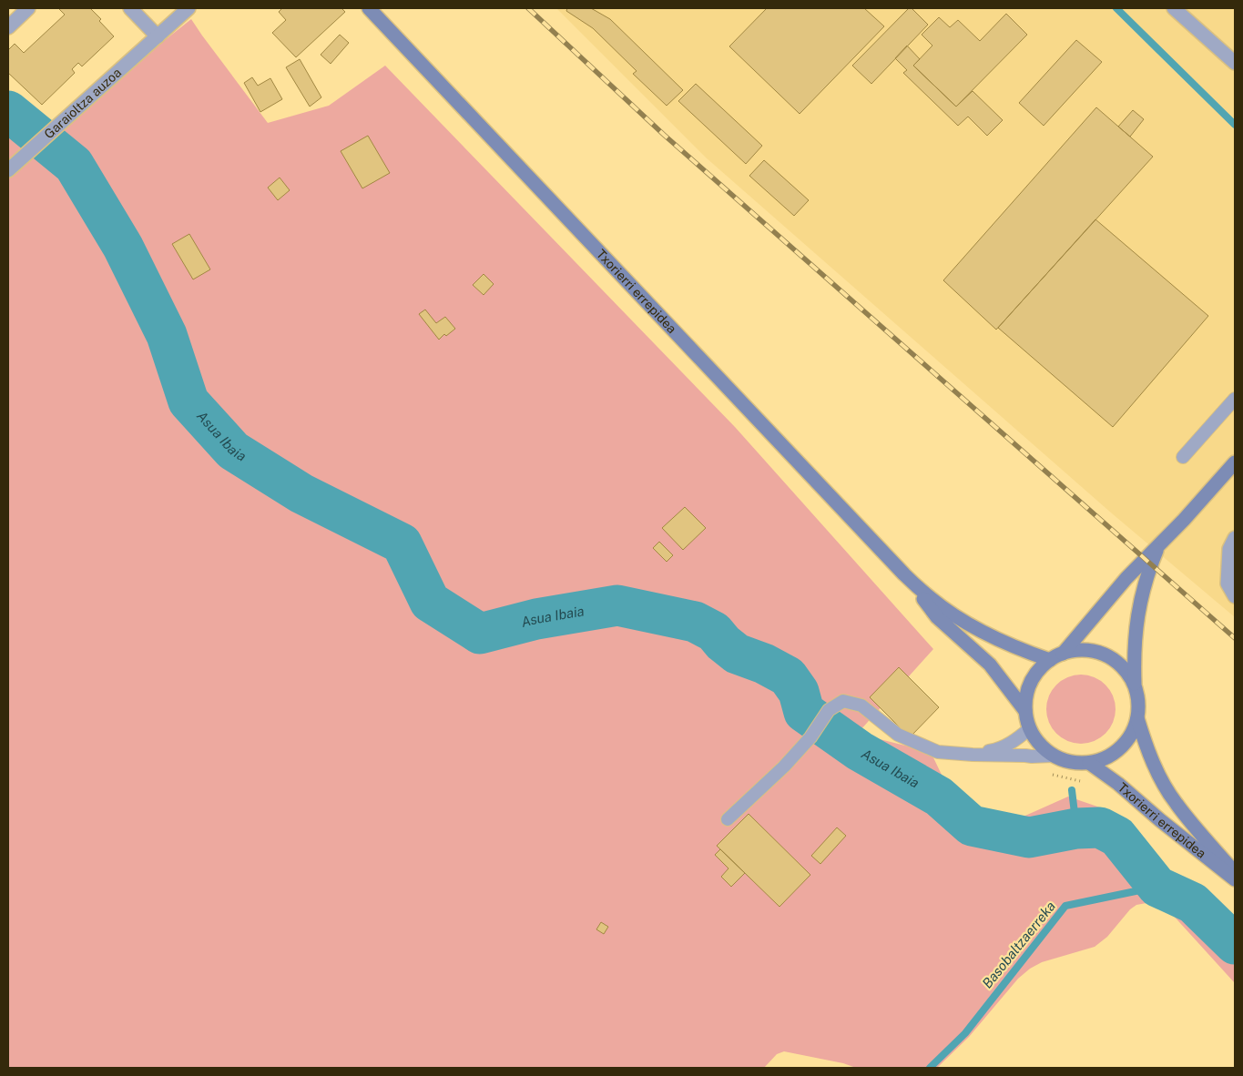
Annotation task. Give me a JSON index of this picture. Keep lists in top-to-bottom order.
{
  "streets": {
    "street": ["Garaioltza auzoa", "Txorierri errepidea"]
  },
  "water": ["Asua Ibaia", "Basobaltzaerreka"]
}
